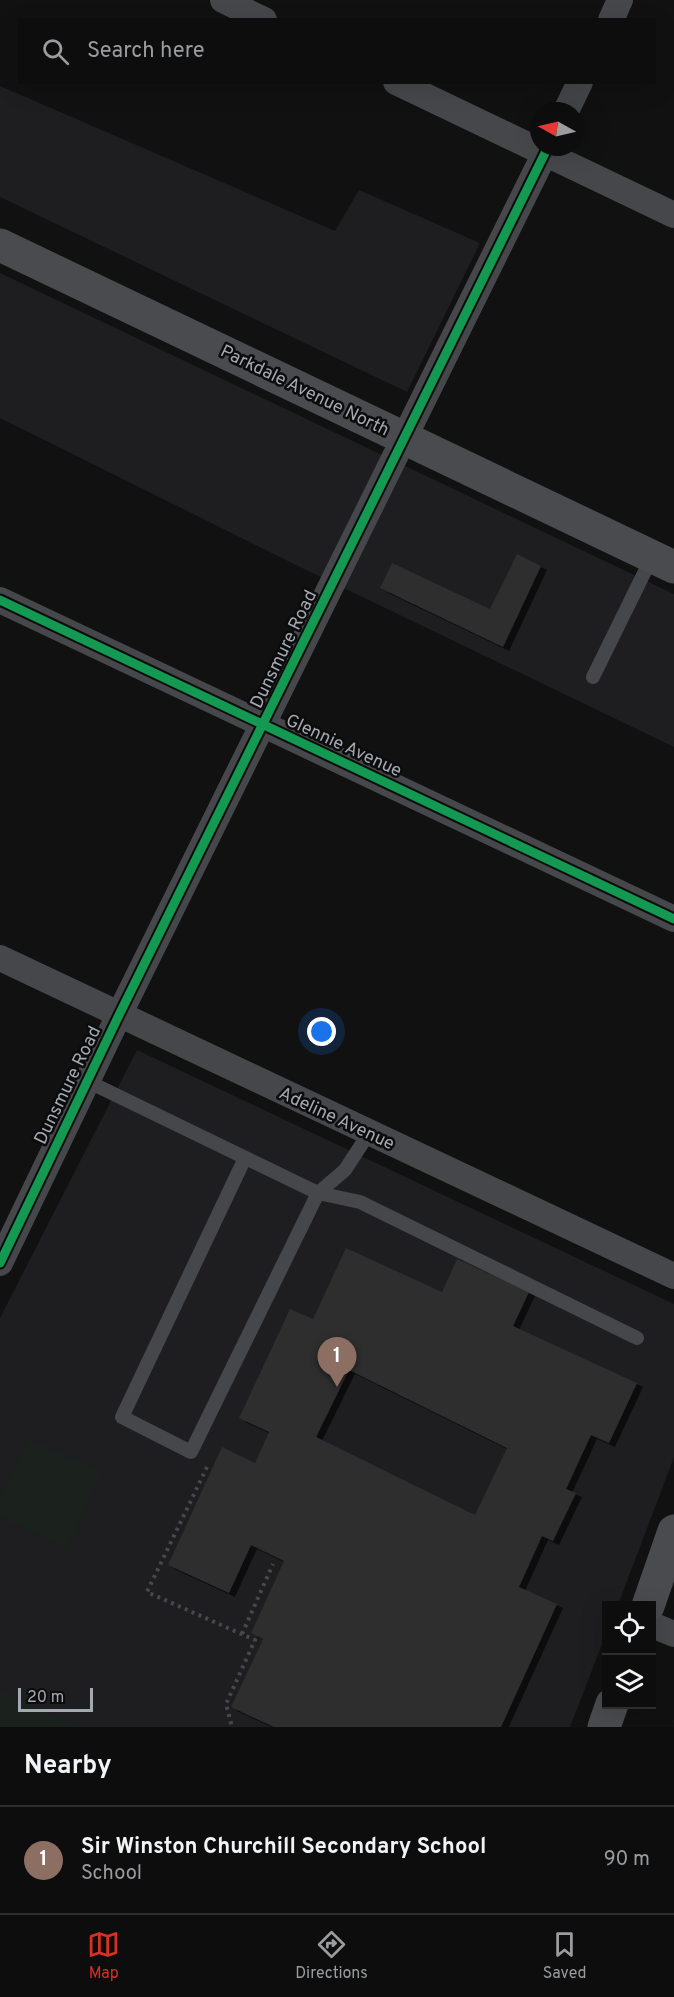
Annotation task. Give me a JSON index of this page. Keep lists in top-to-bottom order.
{
  "streets": {
    "main road": ["Parkdale Avenue North"],
    "street": ["Dunsmure Road", "Glennie Avenue", "Adeline Avenue"]
  },
  "crossings": [
    ["Parkdale Avenue North", "Dunsmure Road"],
    ["Dunsmure Road", "Glennie Avenue"],
    ["Dunsmure Road", "Adeline Avenue"]
  ],
  "scale_bar": "20 m",
  "north": "left",
  "page": {
    "search": "Search here",
    "pins": "1",
    "scale": "20 m",
    "heading": "Nearby",
    "list": [
      {
        "mark": "1",
        "name": "Sir Winston Churchill Secondary School",
        "note": "School",
        "value": "90 m"
      }
    ],
    "nav": ["Map", "Directions", "Saved"]
  }
}
